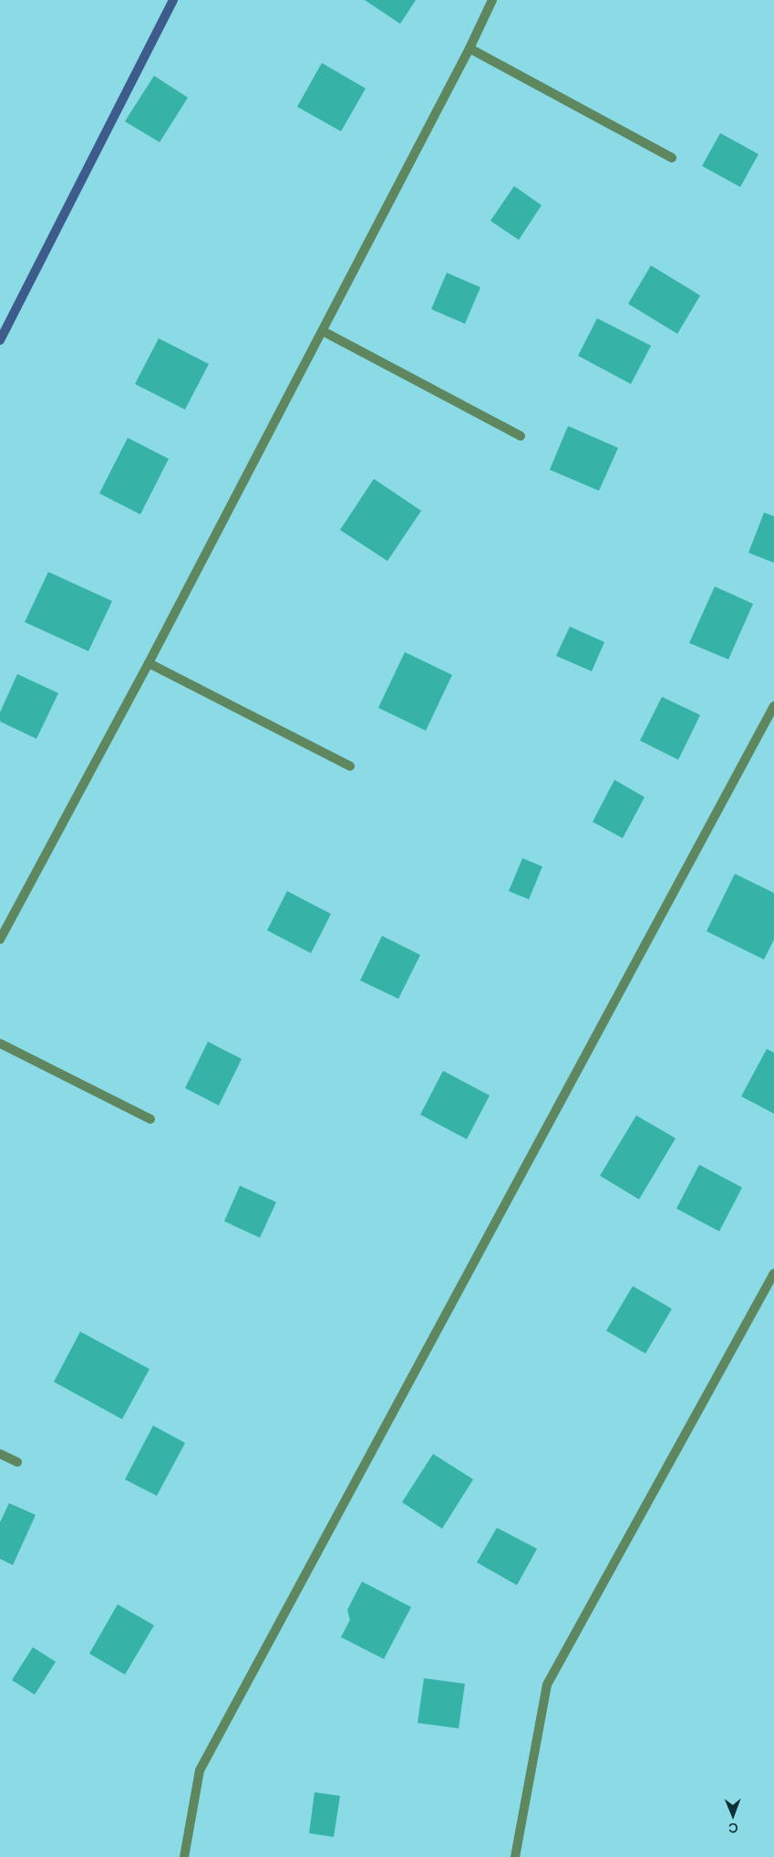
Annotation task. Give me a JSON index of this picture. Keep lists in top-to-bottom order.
{
  "north": "bottom"
}
